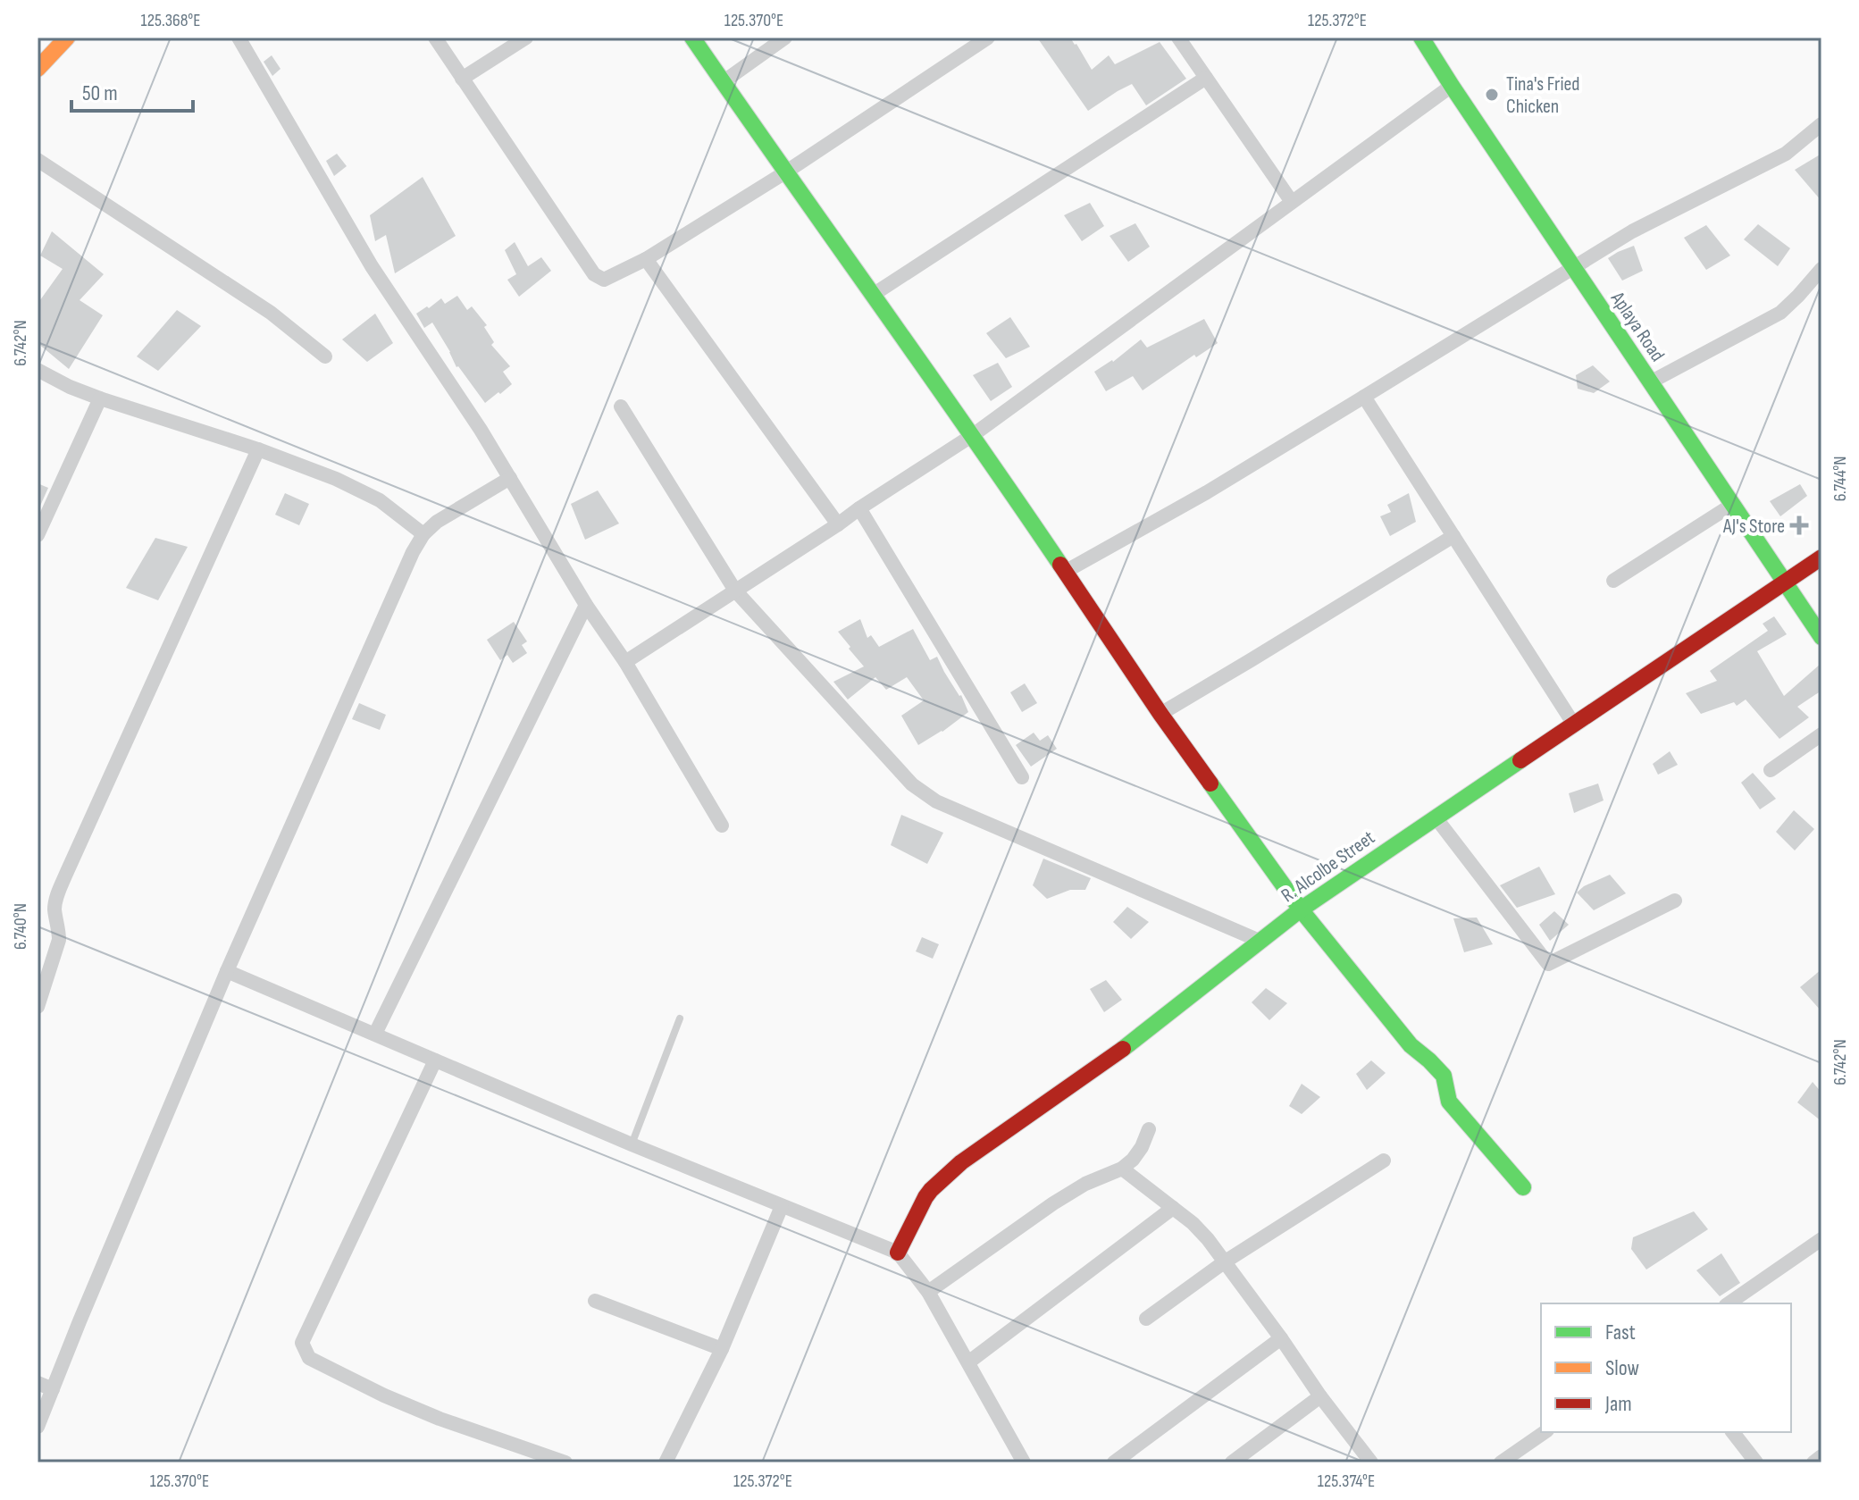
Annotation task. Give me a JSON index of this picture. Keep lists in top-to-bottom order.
{
  "streets": {
    "main road": ["Aplaya Road", "R. Alcolbe Street"]
  },
  "crossings": [
    ["Aplaya Road", "R. Alcolbe Street"]
  ],
  "places": {
    "other": ["Tina's Fried Chicken"],
    "health": ["AJ's Store"]
  },
  "legend": ["Fast", "Slow", "Jam"],
  "scale_bar": "50 m",
  "coordinates": [
    "125.368°E",
    "125.370°E",
    "125.372°E",
    "6.742°N",
    "6.744°N",
    "6.740°N",
    "125.374°E"
  ]
}
